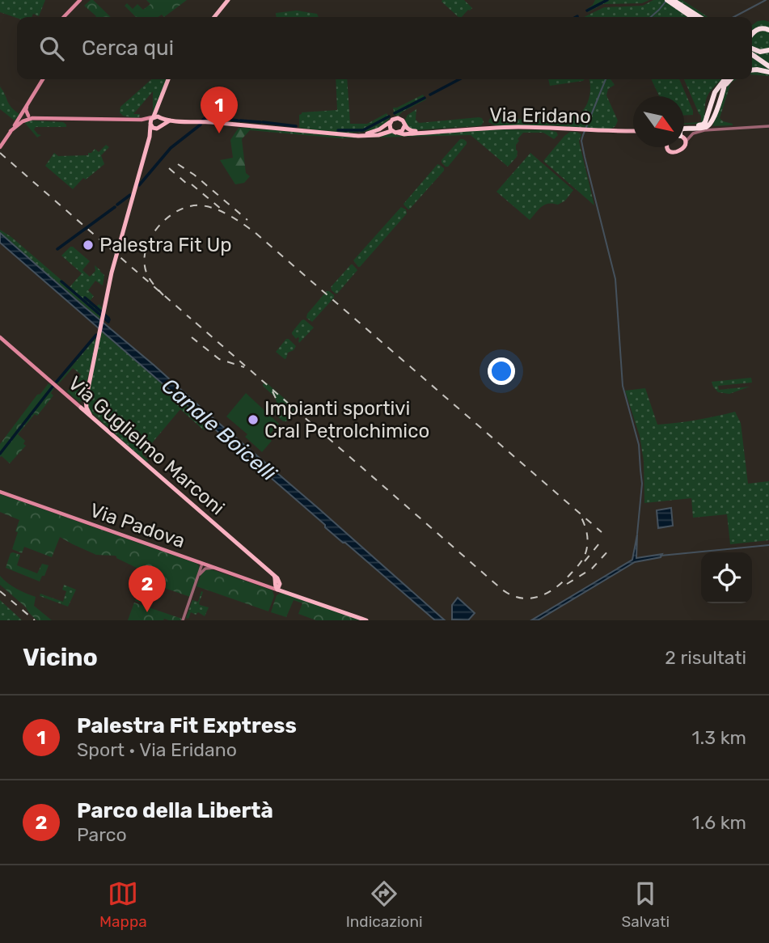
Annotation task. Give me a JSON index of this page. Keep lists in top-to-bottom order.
{
  "streets": {
    "main road": ["Via Eridano", "Via Guglielmo Marconi", "Via Padova"]
  },
  "crossings": [
    ["Via Guglielmo Marconi", "Via Padova"]
  ],
  "water": ["Canale Boicelli"],
  "places": ["Palestra Fit Up", "Impianti sportivi Cral Petrolchimico"],
  "north": "bottom right",
  "page": {
    "search": "Cerca qui",
    "pins": ["1", "2"],
    "heading": ["Vicino", "2 risultati"],
    "list": [
      {
        "mark": "1",
        "name": "Palestra Fit Exptress",
        "note": "Sport · Via Eridano",
        "value": "1.3 km"
      },
      {
        "mark": "2",
        "name": "Parco della Libertà",
        "note": "Parco",
        "value": "1.6 km"
      }
    ],
    "nav": ["Mappa", "Indicazioni", "Salvati"]
  }
}
